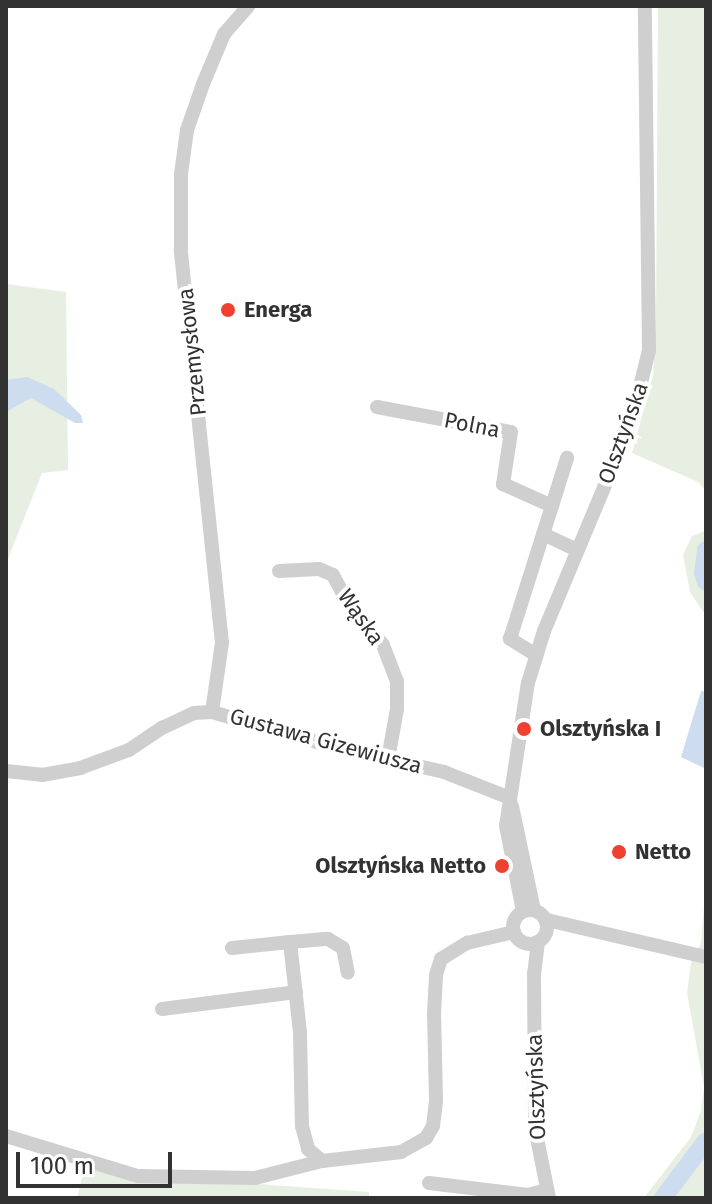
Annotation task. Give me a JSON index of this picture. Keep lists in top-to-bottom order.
{
  "streets": {
    "street": [
      "Przemysłowa",
      "Polna",
      "Olsztyńska",
      "Wąska",
      "Gustawa Gizewiusza"
    ]
  },
  "crossings": [
    ["Przemysłowa", "Gustawa Gizewiusza"],
    ["Olsztyńska", "Gustawa Gizewiusza"],
    ["Wąska", "Gustawa Gizewiusza"]
  ],
  "places": [
    "Energa",
    "Olsztyńska I",
    "Netto",
    "Olsztyńska Netto"
  ],
  "scale_bar": "100 m"
}
